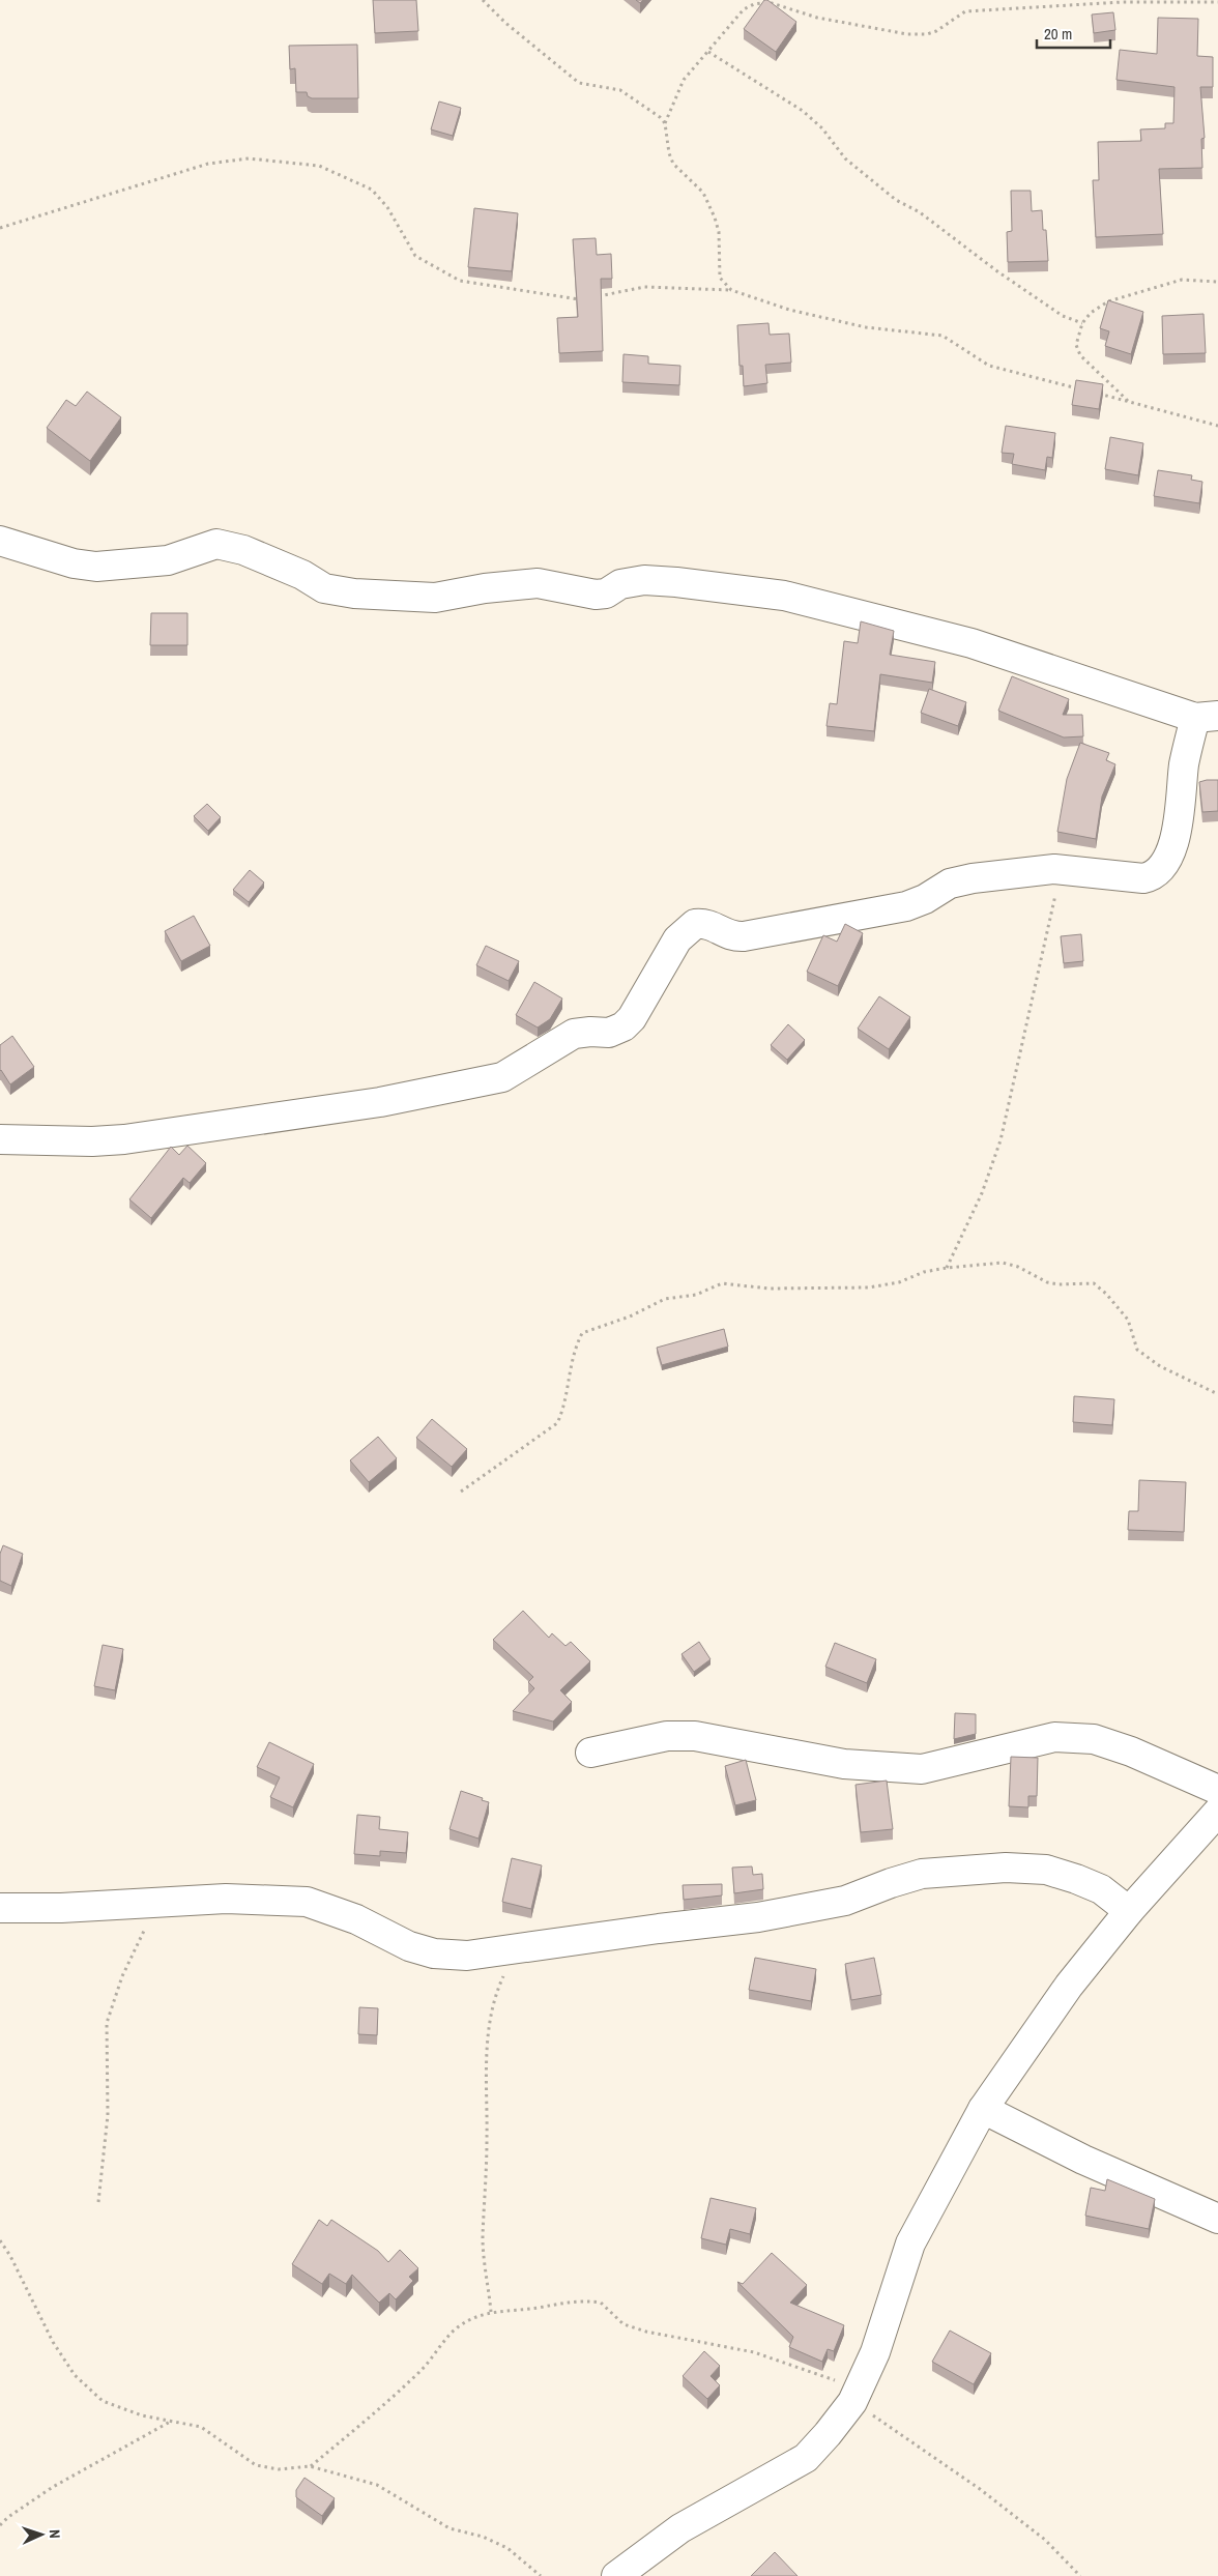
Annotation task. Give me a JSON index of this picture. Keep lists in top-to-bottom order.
{
  "scale_bar": "20 m",
  "north": "right"
}
